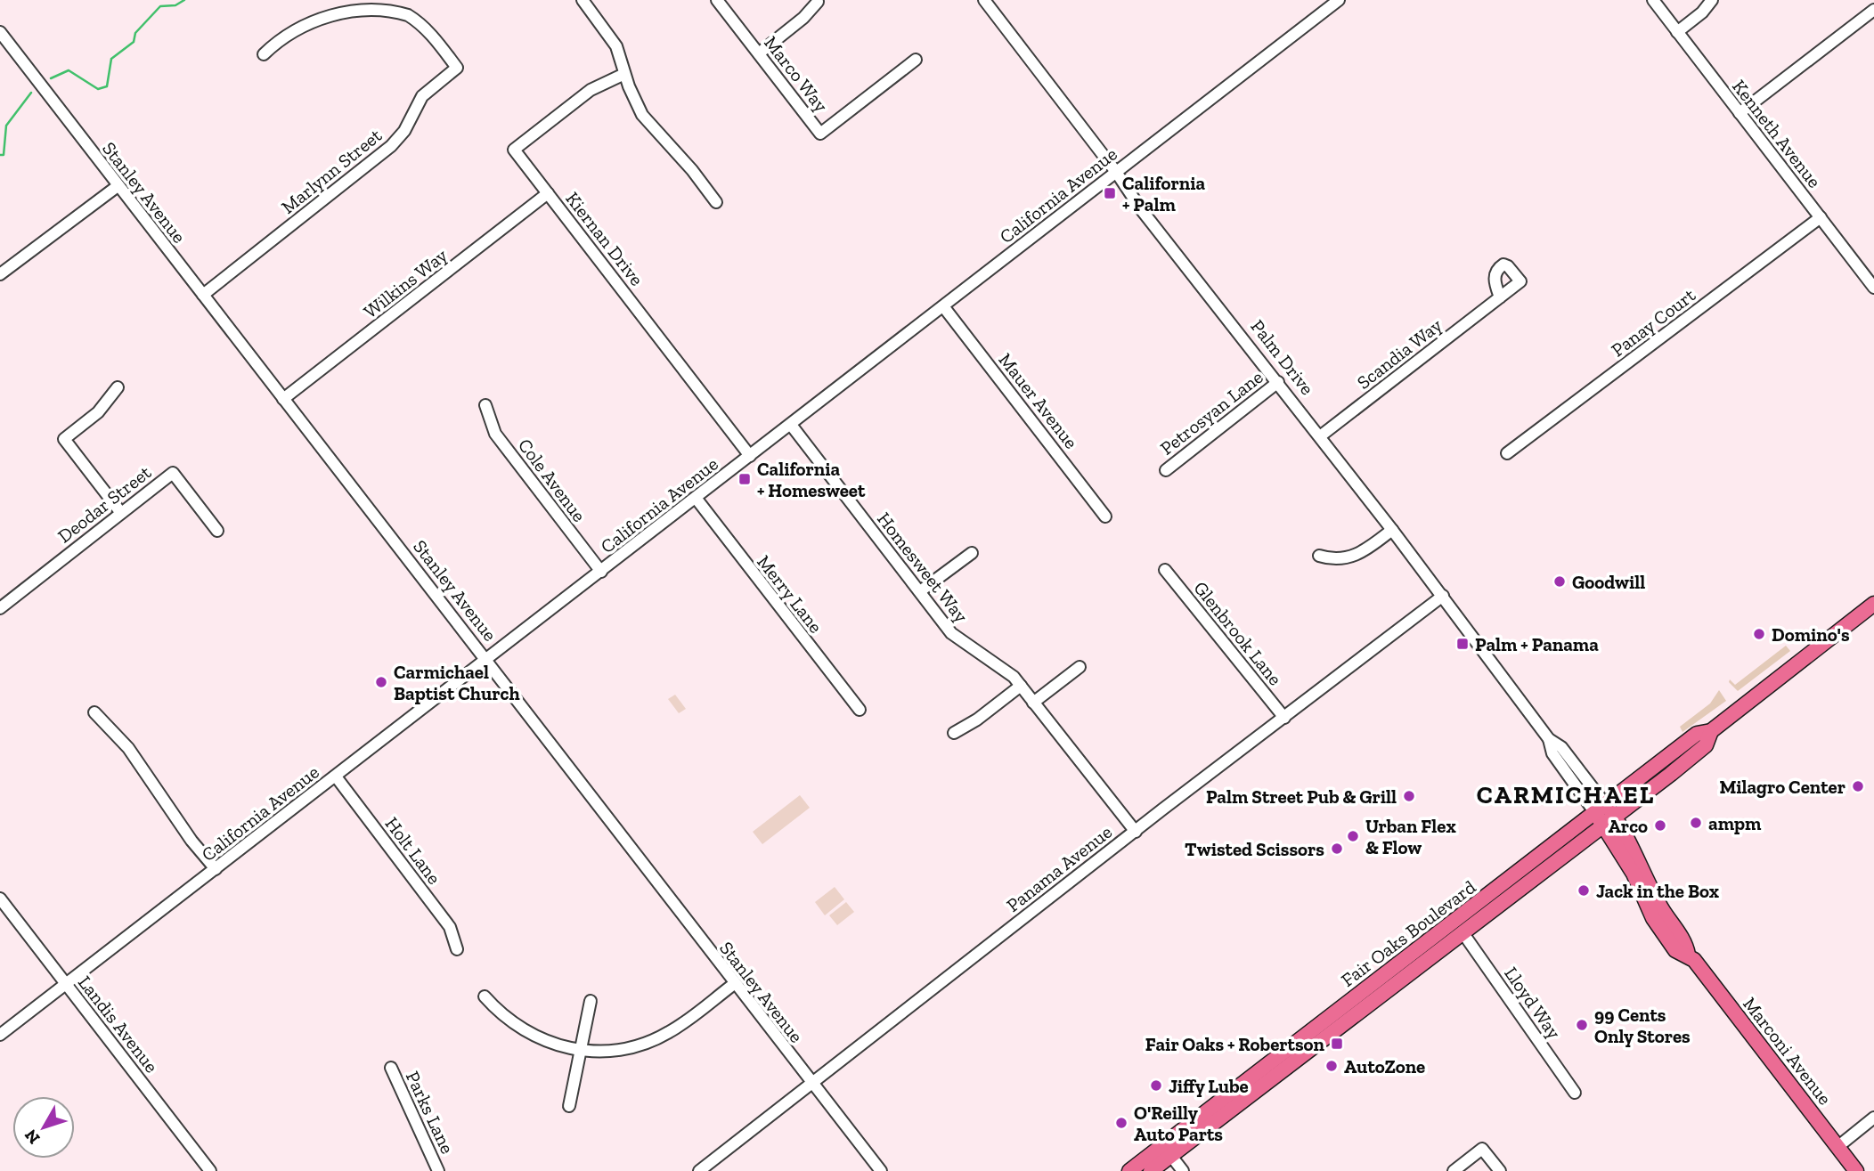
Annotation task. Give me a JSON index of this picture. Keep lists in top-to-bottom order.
{
  "streets": {
    "main road": ["Fair Oaks Boulevard", "Marconi Avenue"],
    "street": [
      "Marco Way",
      "Kenneth Avenue",
      "Marlynn Street",
      "Stanley Avenue",
      "California Avenue",
      "Kiernan Drive",
      "Wilkins Way",
      "Panay Court",
      "Scandia Way",
      "Palm Drive",
      "Mauer Avenue",
      "Petrosyan Lane",
      "Cole Avenue",
      "Deodar Street",
      "Homesweet Way",
      "Merry Lane",
      "Glenbrook Lane",
      "Holt Lane",
      "Panama Avenue",
      "Lloyd Way",
      "Landis Avenue",
      "Parks Lane"
    ]
  },
  "crossings": [
    ["Kenneth Avenue", "Panay Court"],
    ["Marlynn Street", "Stanley Avenue"],
    ["Stanley Avenue", "California Avenue"],
    ["Stanley Avenue", "Wilkins Way"],
    ["Stanley Avenue", "Panama Avenue"],
    ["California Avenue", "Kiernan Drive"],
    ["California Avenue", "Palm Drive"],
    ["California Avenue", "Mauer Avenue"],
    ["California Avenue", "Cole Avenue"],
    ["California Avenue", "Homesweet Way"],
    ["California Avenue", "Merry Lane"],
    ["California Avenue", "Holt Lane"],
    ["California Avenue", "Landis Avenue"],
    ["Kiernan Drive", "Wilkins Way"],
    ["Scandia Way", "Palm Drive"],
    ["Palm Drive", "Petrosyan Lane"],
    ["Palm Drive", "Panama Avenue"],
    ["Palm Drive", "Fair Oaks Boulevard"],
    ["Palm Drive", "Marconi Avenue"],
    ["Homesweet Way", "Panama Avenue"],
    ["Glenbrook Lane", "Panama Avenue"],
    ["Fair Oaks Boulevard", "Lloyd Way"],
    ["Fair Oaks Boulevard", "Marconi Avenue"]
  ],
  "districts": ["CARMICHAEL"],
  "places": {
    "transit": [
      "California + Palm",
      "California + Homesweet",
      "Palm + Panama",
      "Fair Oaks + Robertson"
    ],
    "other": [
      "Goodwill",
      "Domino's",
      "Carmichael Baptist Church",
      "Milagro Center",
      "Palm Street Pub & Grill",
      "ampm",
      "Arco",
      "Urban Flex & Flow",
      "Twisted Scissors",
      "Jack in the Box",
      "99 Cents Only Stores",
      "AutoZone",
      "Jiffy Lube",
      "O'Reilly Auto Parts"
    ]
  },
  "north": "bottom left"
}
